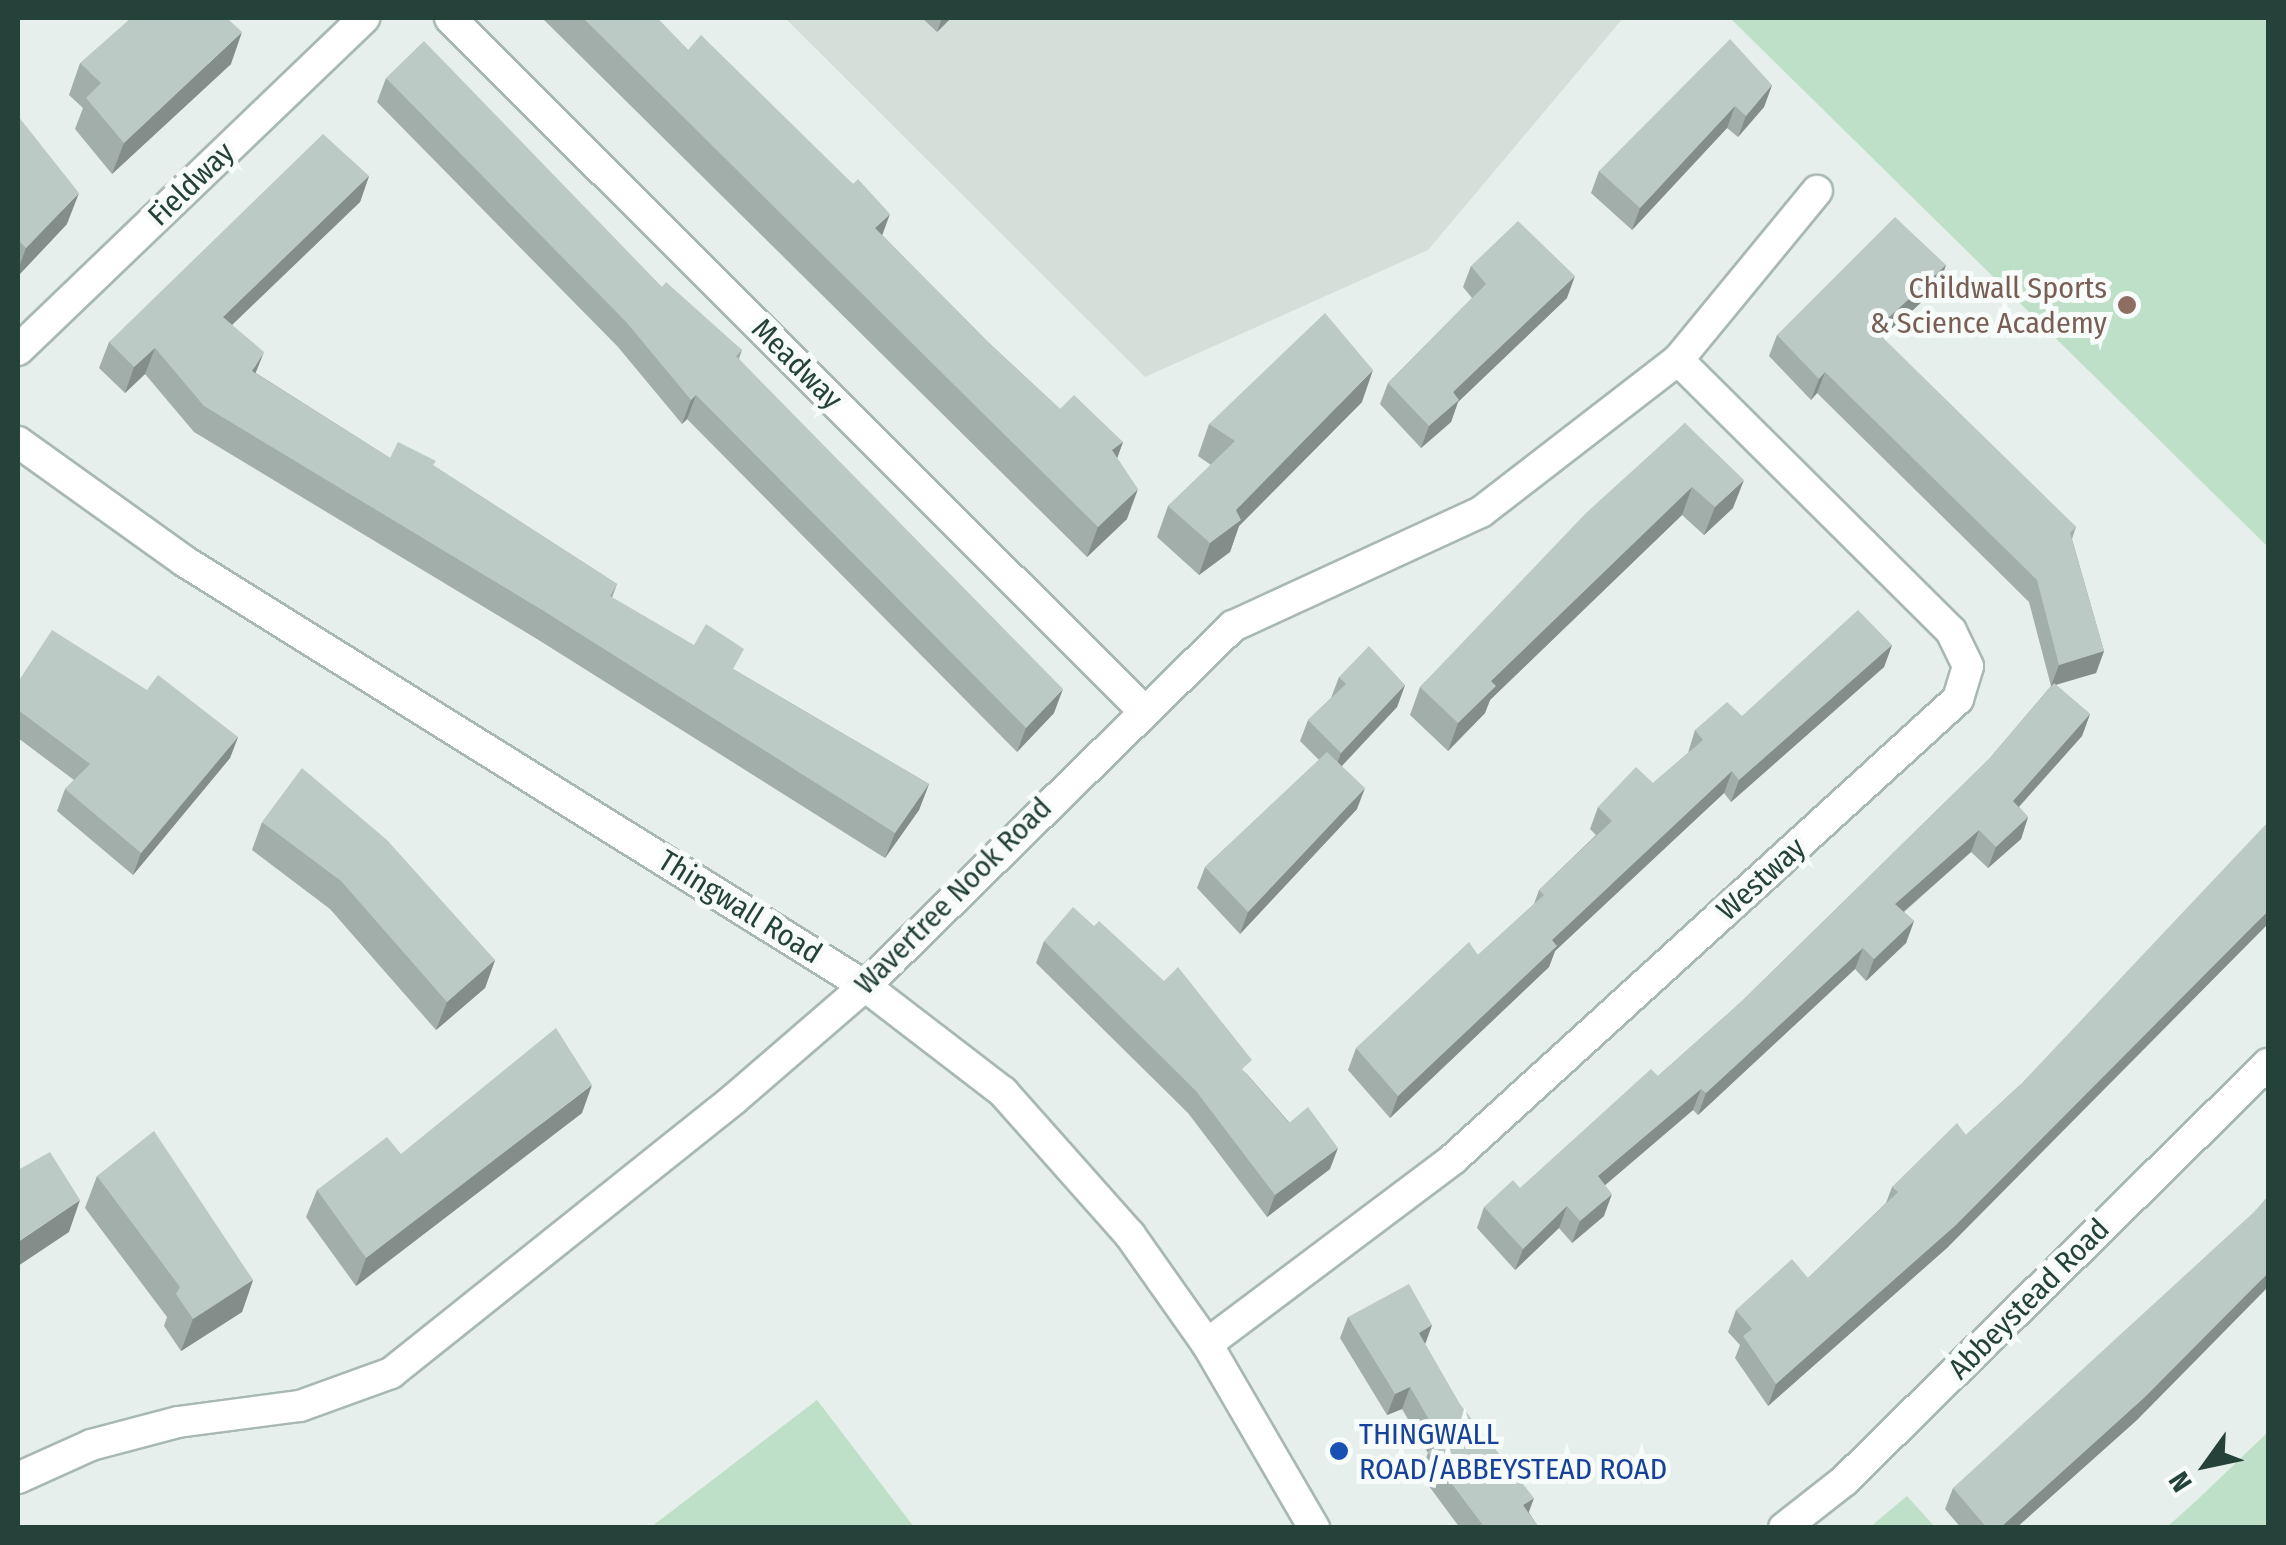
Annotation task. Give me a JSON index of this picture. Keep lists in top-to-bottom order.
{
  "streets": {
    "street": [
      "Fieldway",
      "Meadway",
      "Westway",
      "Wavertree Nook Road",
      "Thingwall Road",
      "Abbeystead Road"
    ]
  },
  "crossings": [
    ["Meadway", "Wavertree Nook Road"],
    ["Westway", "Wavertree Nook Road"],
    ["Westway", "Thingwall Road"],
    ["Wavertree Nook Road", "Thingwall Road"]
  ],
  "places": ["Childwall Sports & Science Academy", "THINGWALL ROAD/ABBEYSTEAD ROAD"],
  "north": "bottom left"
}
